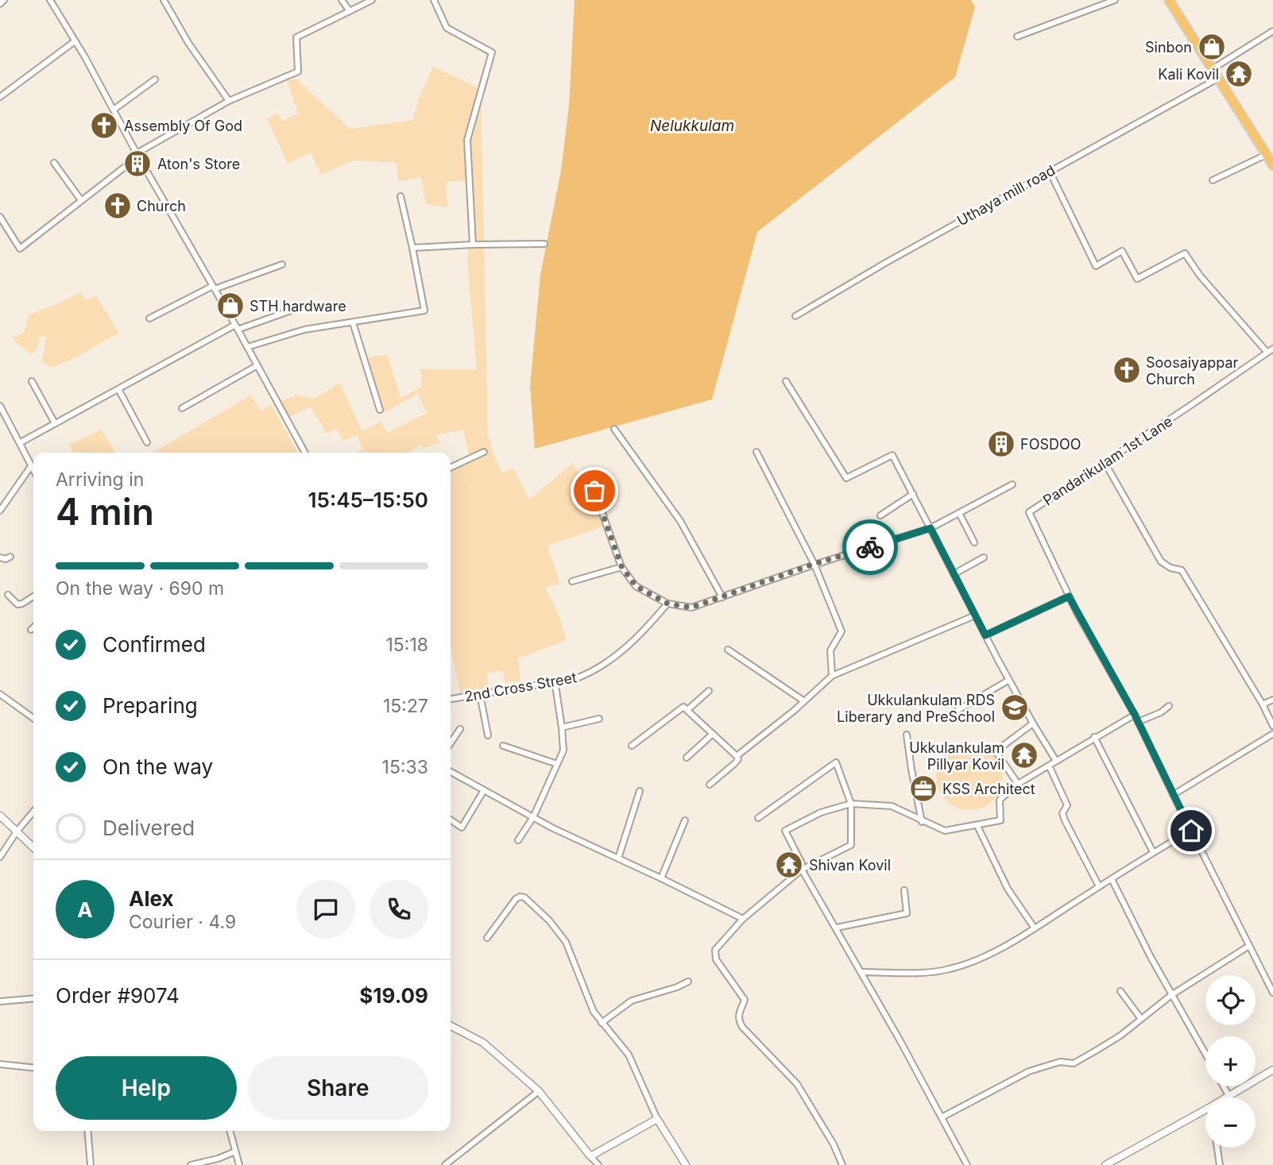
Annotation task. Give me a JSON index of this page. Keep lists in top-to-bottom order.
{
  "streets": {
    "street": ["Uthaya mill road", "Pandarikulam 1st Lane", "2nd Cross Street"]
  },
  "water": ["Nelukkulam"],
  "places": {
    "shop": ["Sinbon", "STH hardware"],
    "temple": ["Kali Kovil", "Ukkulankulam Pillyar Kovil", "Shivan Kovil"],
    "church": ["Assembly Of God", "Church", "Soosaiyappar Church"],
    "building": ["Aton's Store", "FOSDOO"],
    "school or university": ["Ukkulankulam RDS Liberary and PreSchool"],
    "office": ["KSS Architect"]
  },
  "page": {
    "heading": ["4 min", "Arriving in", "15:45–15:50"],
    "panel": [
      "Alex",
      "Courier · 4.9",
      "Order #9074",
      "$19.09"
    ],
    "bar": "On the way · 690 m",
    "list": [
      ["Confirmed", "15:18"],
      ["Preparing", "15:27"],
      ["On the way", "15:33"],
      "Delivered"
    ],
    "round": "A",
    "map_buttons": ["+", "−"],
    "buttons": ["Help", "Share"]
  }
}
